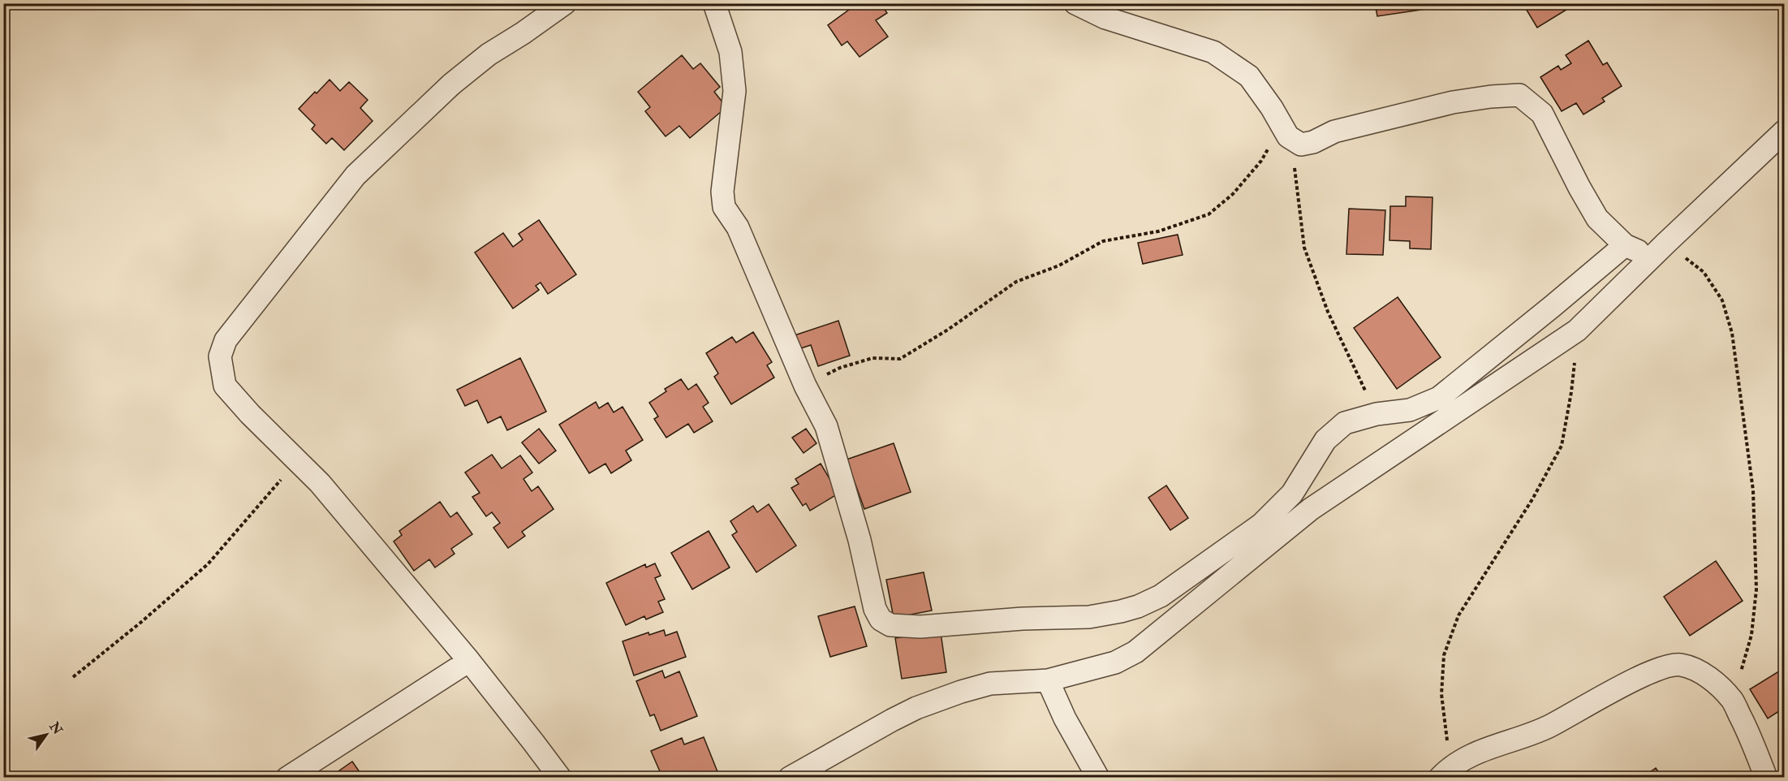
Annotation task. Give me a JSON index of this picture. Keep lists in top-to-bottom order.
{
  "north": "top right"
}
